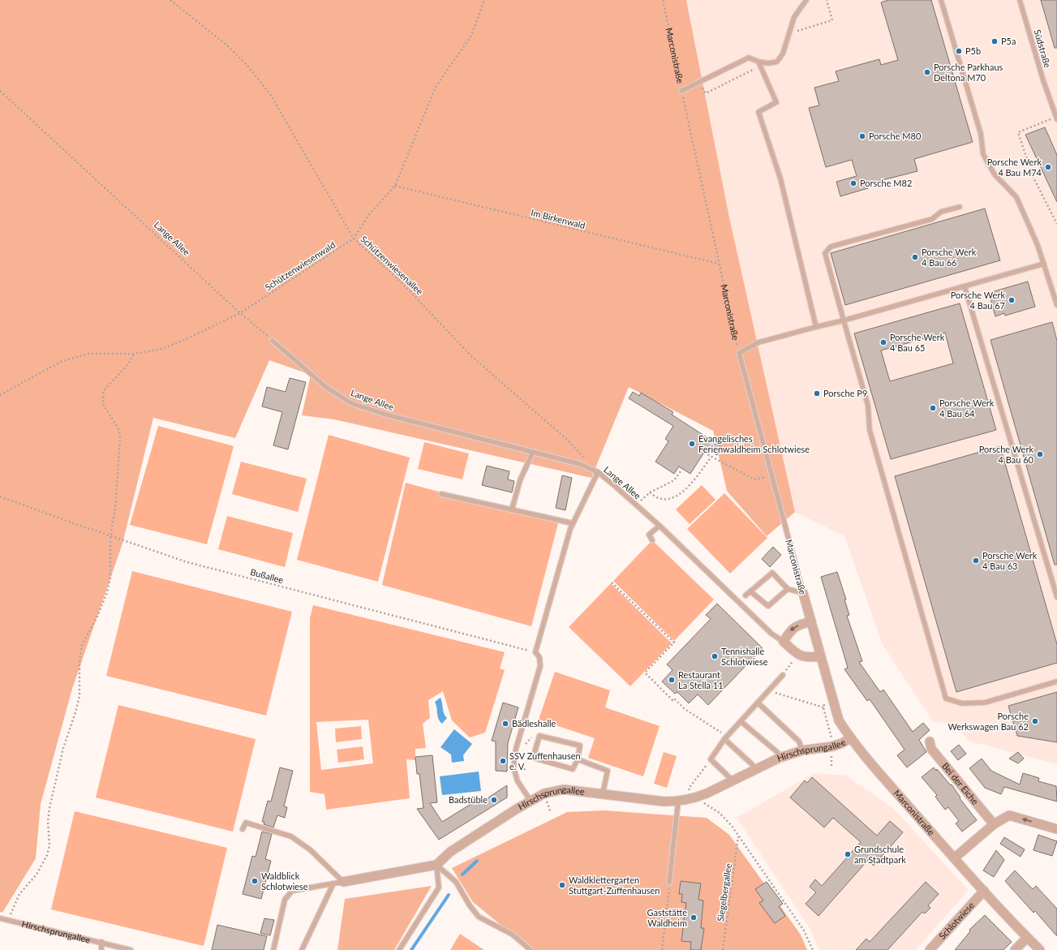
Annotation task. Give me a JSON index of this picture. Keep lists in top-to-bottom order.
{
  "streets": {
    "street": [
      "Marconistraße",
      "Hirschsprungallee",
      "Bei der Eiche",
      "Schlotwiese"
    ],
    "lane": ["Südstraße", "Lange Allee"],
    "path": [
      "Im Birkenwald",
      "Schützenwiesenallee",
      "Schützenwiesenwald",
      "Bußallee",
      "Siegelbergallee"
    ]
  },
  "crossings": [
    ["Marconistraße", "Im Birkenwald"],
    ["Marconistraße", "Hirschsprungallee"],
    ["Marconistraße", "Schlotwiese"],
    ["Im Birkenwald", "Schützenwiesenwald"],
    ["Lange Allee", "Schützenwiesenwald"],
    ["Schützenwiesenallee", "Schützenwiesenwald"]
  ],
  "places": [
    "P5a",
    "P5b",
    "Porsche Parkhaus Deltona M70",
    "Porsche M80",
    "Porsche Werk 4 Bau M74",
    "Porsche M82",
    "Porsche Werk 4 Bau 66",
    "Porsche Werk 4 Bau 67",
    "Porsche Werk 4 Bau 65",
    "Porsche P9",
    "Porsche Werk 4 Bau 64",
    "Evangelisches Ferienwaldheim Schlotwiese",
    "Porsche Werk 4 Bau 60",
    "Porsche Werk 4 Bau 63",
    "Tennishalle Schlotwiese",
    "Restaurant La Stella 11",
    "Porsche Werkswagen Bau 62",
    "Bädleshalle",
    "SSV Zuffenhausen e. V.",
    "Badstüble",
    "Grundschule am Stadtpark",
    "Waldblick Schlotwiese",
    "Waldklettergarten Stuttgart-Zuffenhausen",
    "Gaststätte Waldheim"
  ]
}
